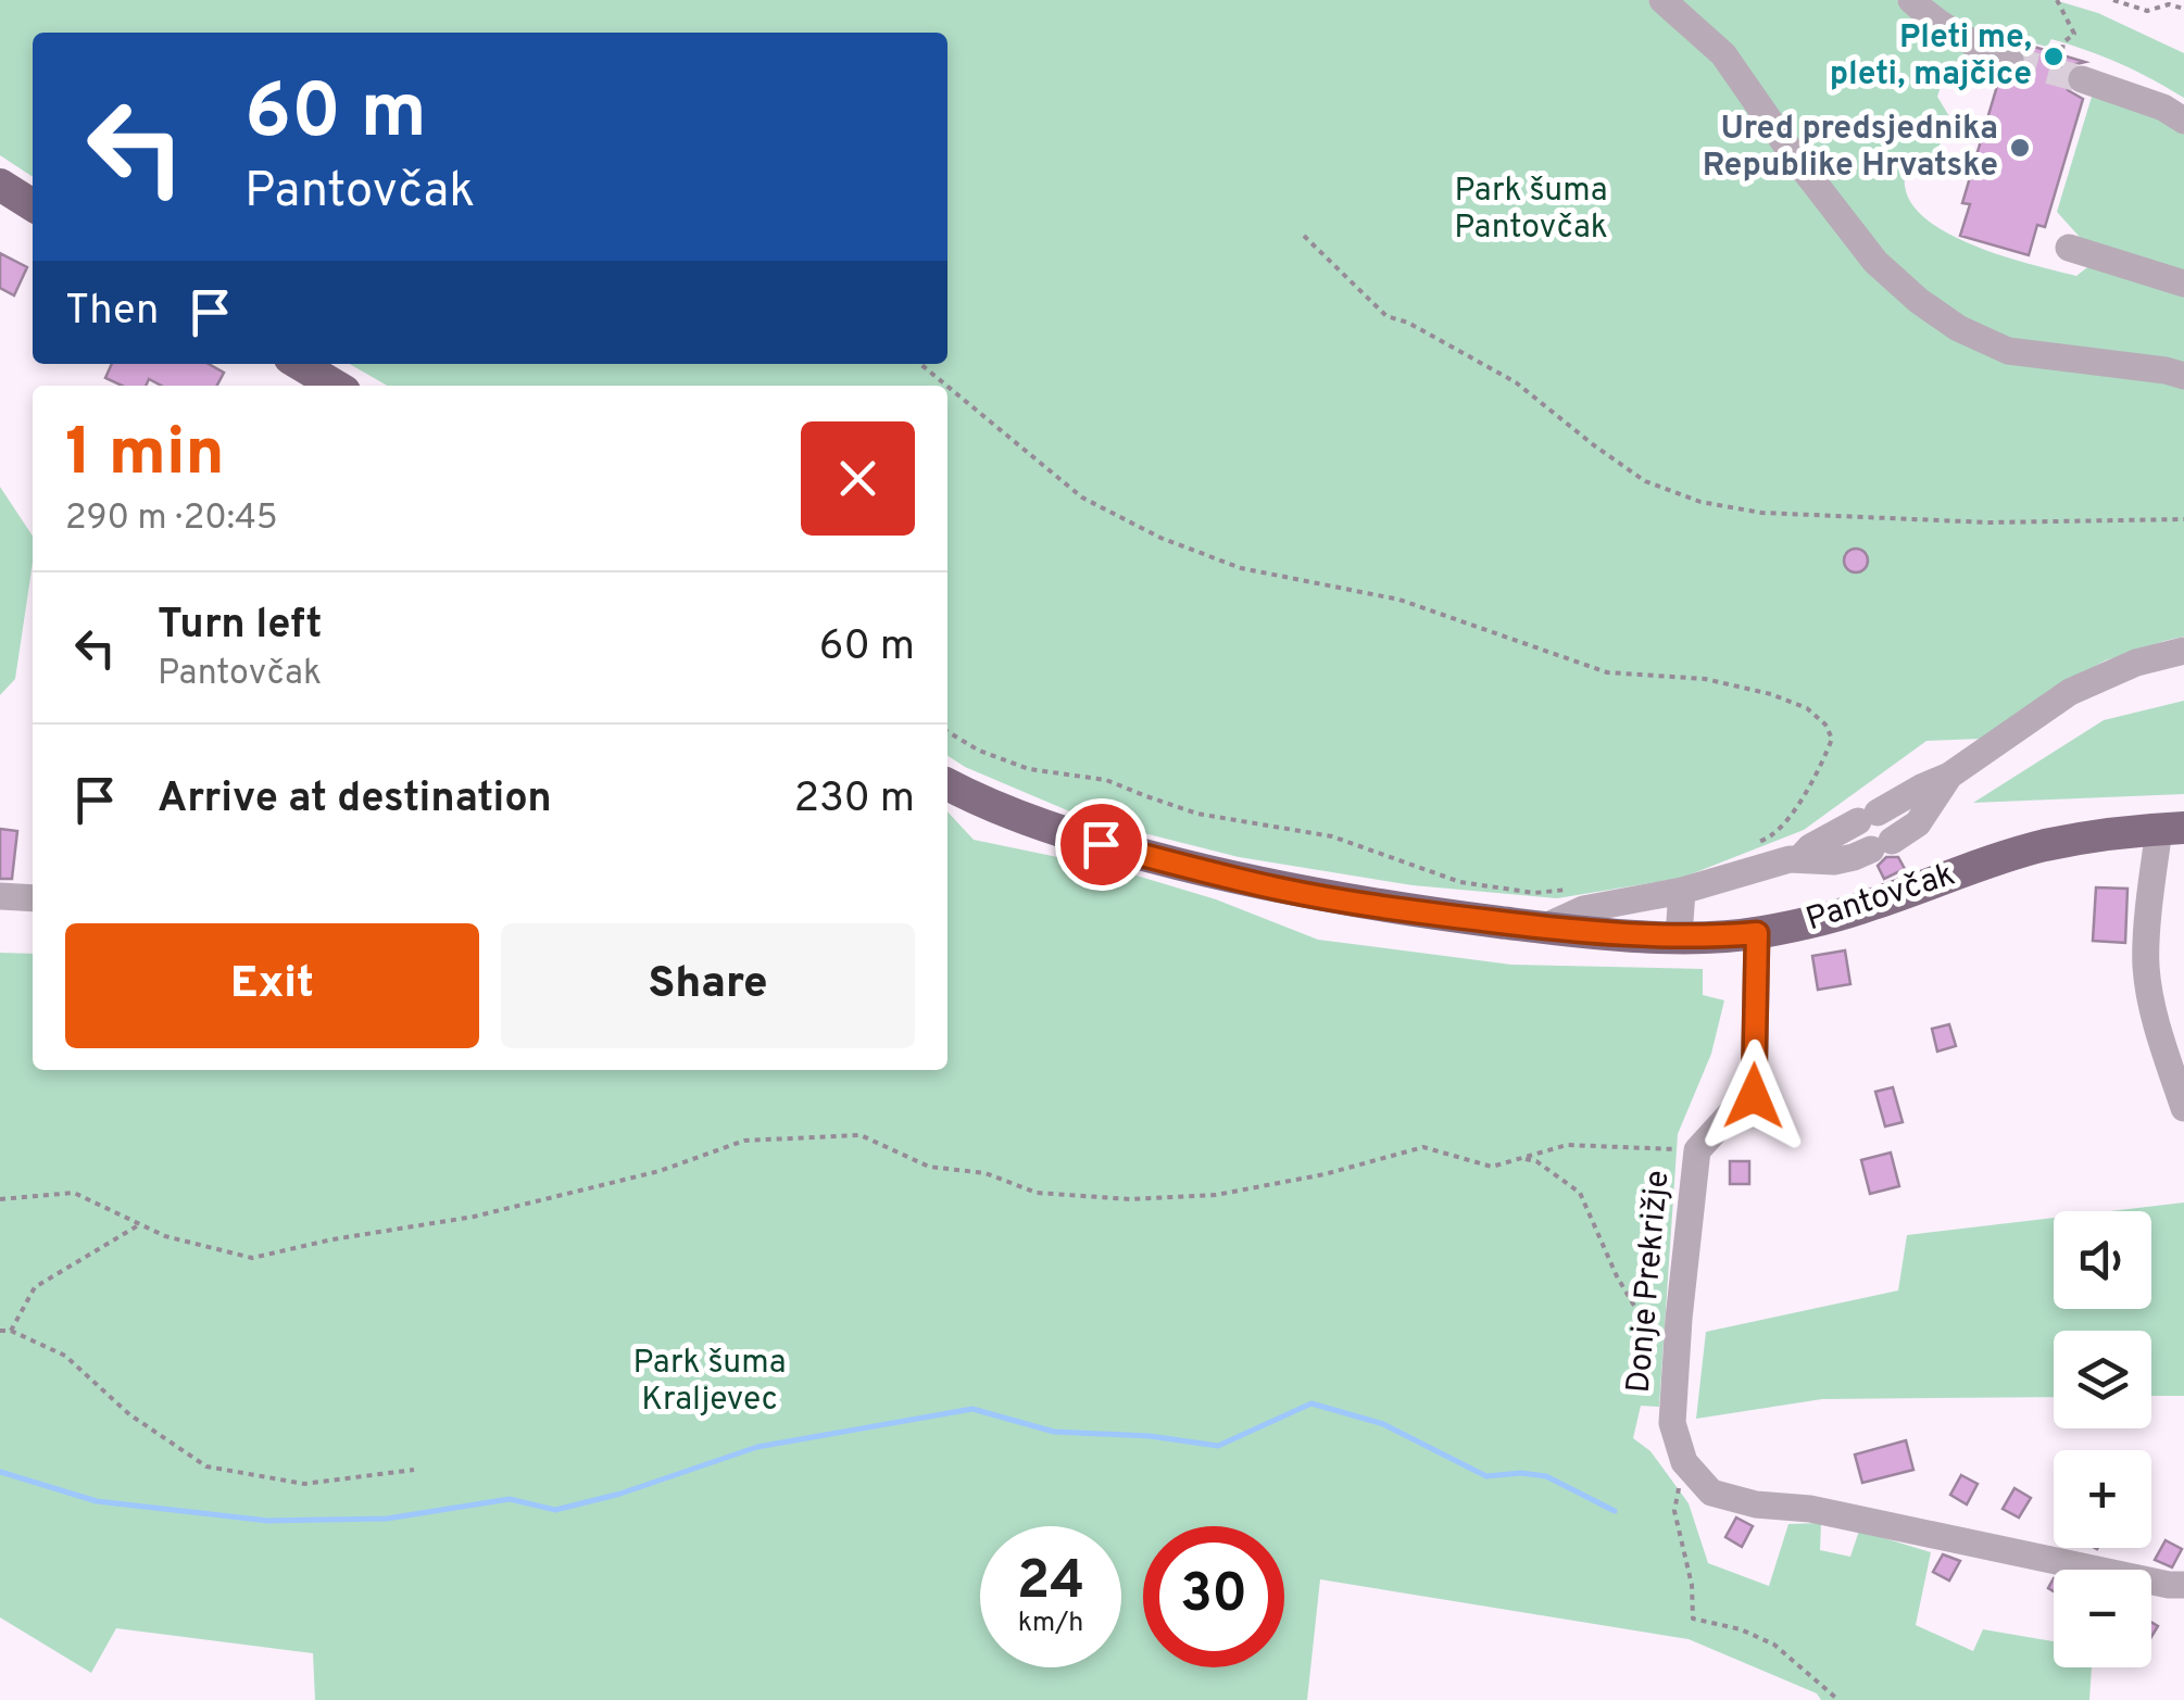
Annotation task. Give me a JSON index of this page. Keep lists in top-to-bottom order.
{
  "streets": {
    "main road": ["Pantovčak"],
    "street": ["Donje Prekrižje"]
  },
  "crossings": [
    ["Pantovčak", "Donje Prekrižje"]
  ],
  "parks": ["Park šuma Pantovčak", "Park šuma Kraljevec"],
  "places": ["Pleti me, pleti, majčice", "Ured predsjednika Republike Hrvatske"],
  "page": {
    "turn": ["60 m", "Pantovčak"],
    "then": "Then",
    "heading": ["1 min", "290 m · 20:45"],
    "list": [
      {
        "name": "Turn left",
        "note": "Pantovčak",
        "value": "60 m"
      },
      {
        "name": "Arrive at destination",
        "value": "230 m"
      }
    ],
    "buttons": ["Exit", "Share"],
    "map_buttons": ["+", "−"],
    "speed": "24 km/h",
    "limit": "30"
  }
}
